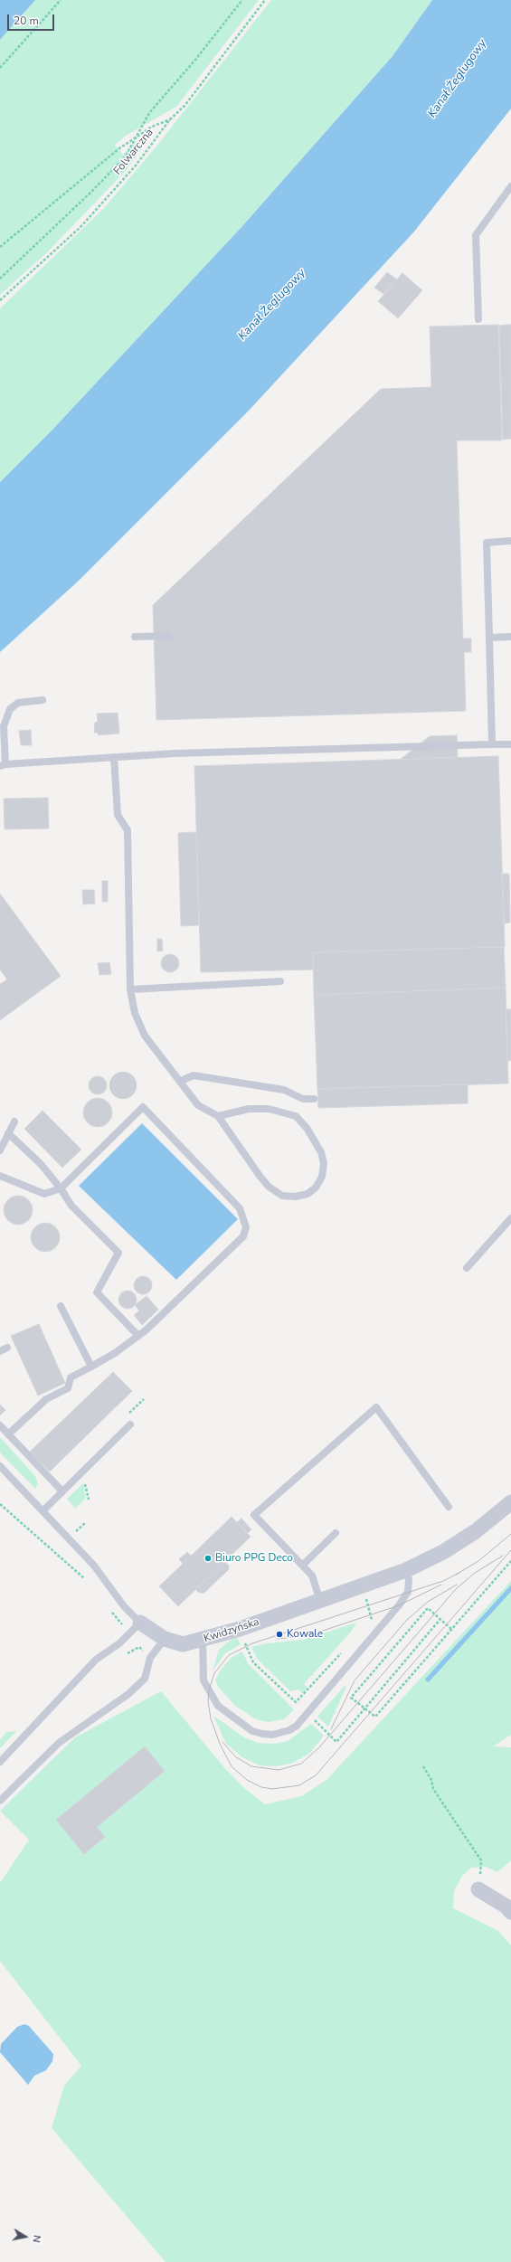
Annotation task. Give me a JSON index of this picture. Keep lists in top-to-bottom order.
{
  "streets": {
    "street": ["Kwidzyńska"],
    "path": ["Folwarczna"]
  },
  "water": ["Kanał Żeglugowy"],
  "places": ["Biuro PPG Deco", "Kowale"],
  "scale_bar": "20 m",
  "north": "right"
}
